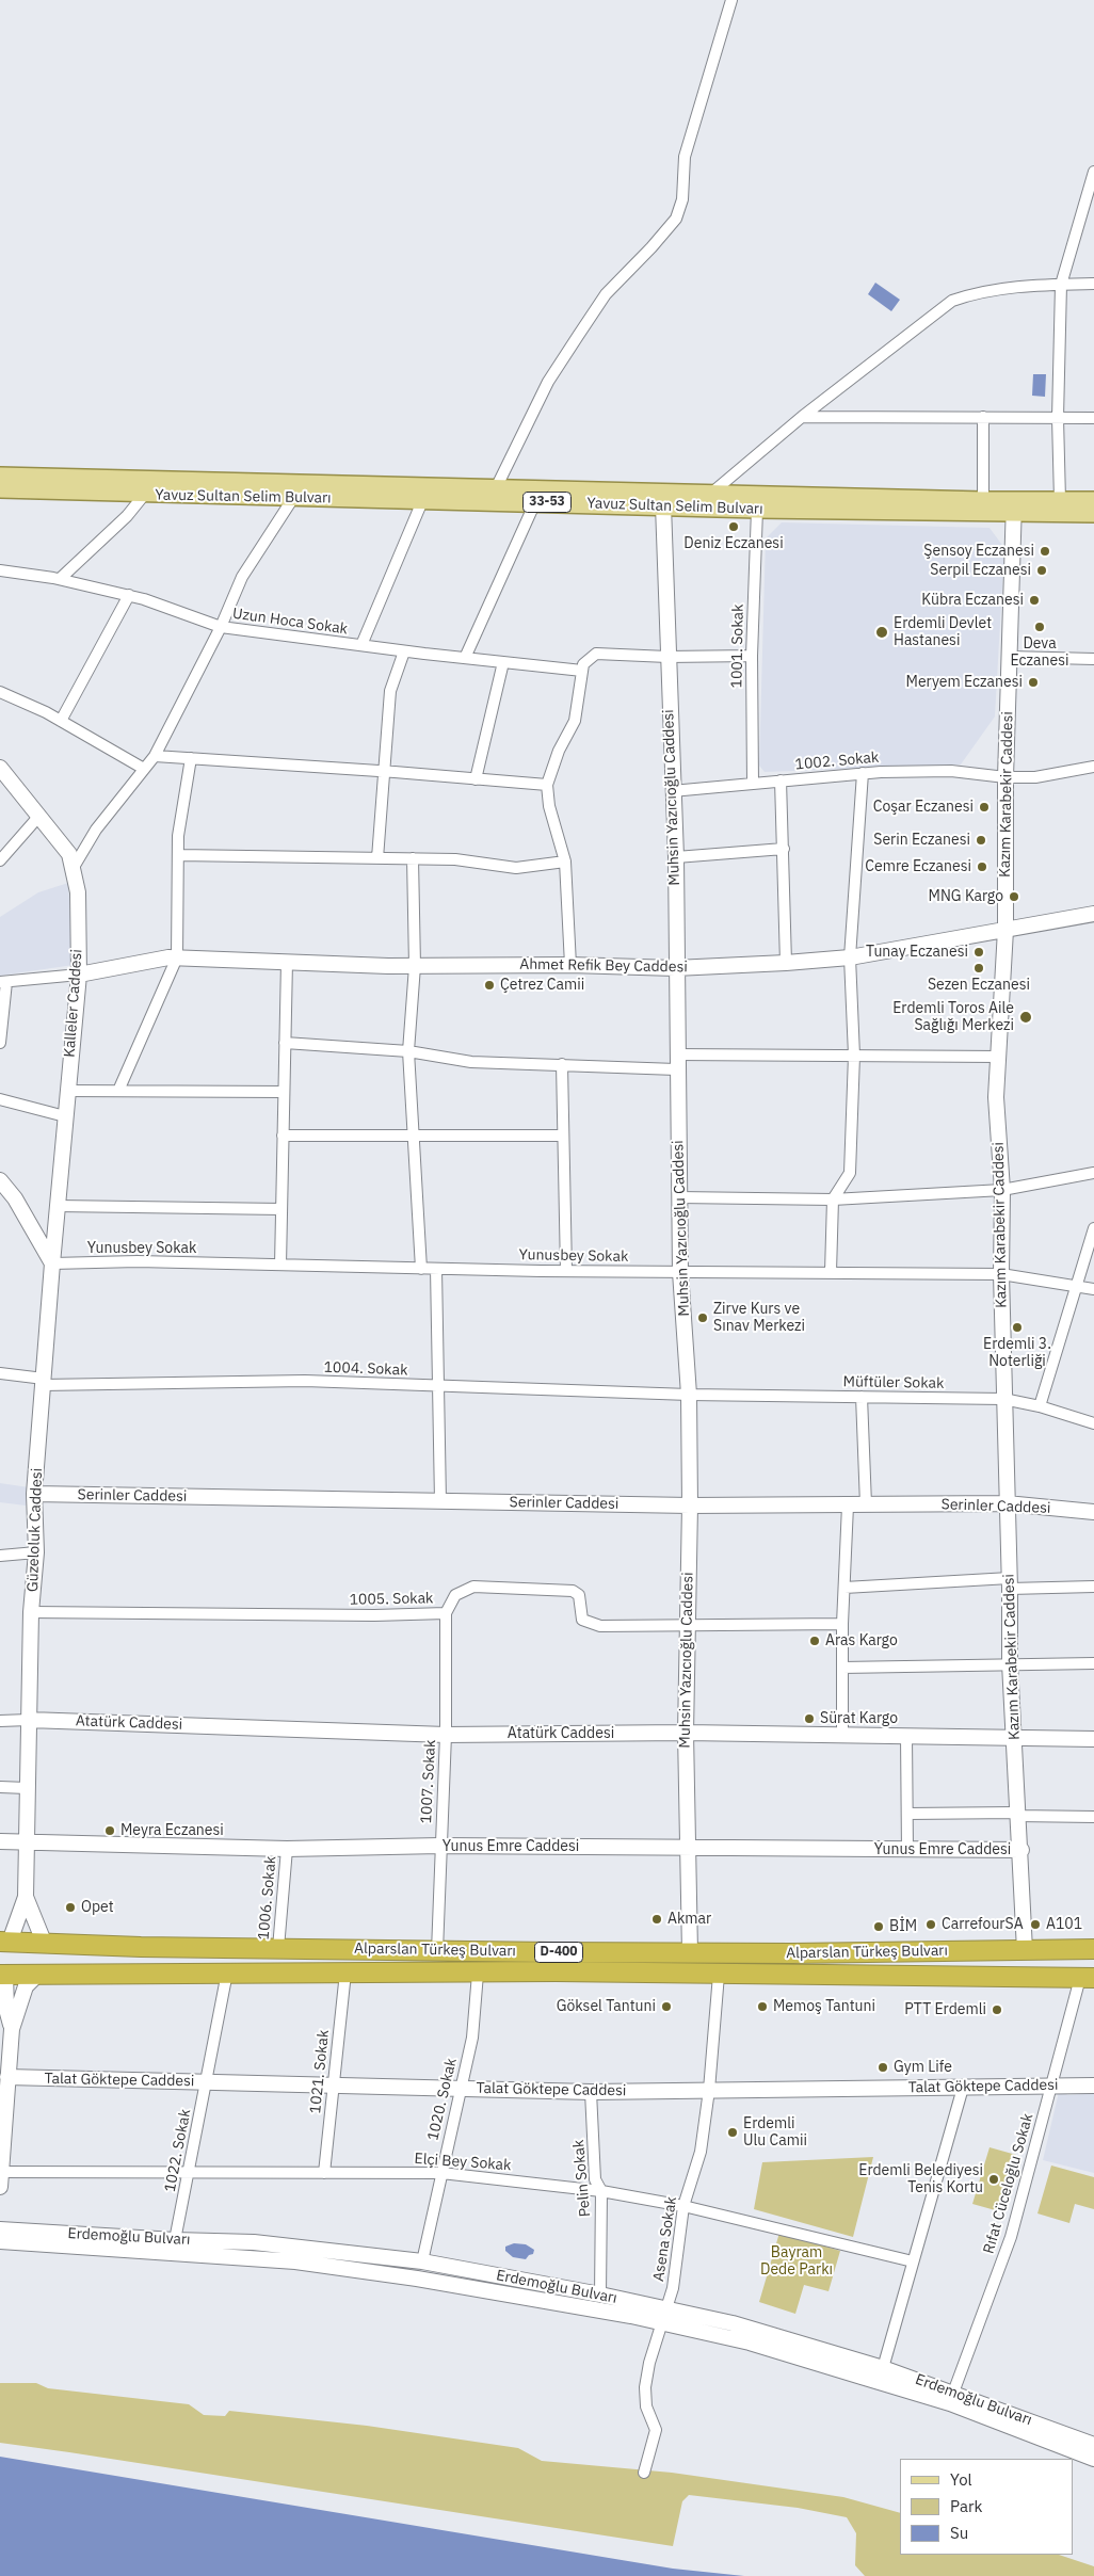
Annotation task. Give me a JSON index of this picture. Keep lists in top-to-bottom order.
{
  "streets": {
    "highway": ["Alparslan Türkeş Bulvarı", "D-400"],
    "main road": ["Yavuz Sultan Selim Bulvarı", "33-53"],
    "street": [
      "Uzun Hoca Sokak",
      "1001. Sokak",
      "1002. Sokak",
      "Kazım Karabekir Caddesi",
      "Muhsin Yazıcıoğlu Caddesi",
      "Ahmet Refik Bey Caddesi",
      "Kalleler Caddesi",
      "Yunusbey Sokak",
      "1004. Sokak",
      "Müftüler Sokak",
      "Serinler Caddesi",
      "Güzeloluk Caddesi",
      "1005. Sokak",
      "Atatürk Caddesi",
      "1007. Sokak",
      "Yunus Emre Caddesi",
      "1006. Sokak",
      "1021. Sokak",
      "Talat Göktepe Caddesi",
      "1020. Sokak",
      "1022. Sokak",
      "Elçi Bey Sokak",
      "Pelin Sokak",
      "Rıfat Cüceloğlu Sokak",
      "Erdemoğlu Bulvarı",
      "Asena Sokak"
    ]
  },
  "crossings": [
    ["Yavuz Sultan Selim Bulvarı", "1001. Sokak"],
    ["Yavuz Sultan Selim Bulvarı", "Kazım Karabekir Caddesi"],
    ["Yavuz Sultan Selim Bulvarı", "Muhsin Yazıcıoğlu Caddesi"],
    ["1001. Sokak", "1002. Sokak"],
    ["1002. Sokak", "Kazım Karabekir Caddesi"],
    ["1002. Sokak", "Muhsin Yazıcıoğlu Caddesi"],
    ["Kazım Karabekir Caddesi", "Ahmet Refik Bey Caddesi"],
    ["Kazım Karabekir Caddesi", "Yunusbey Sokak"],
    ["Kazım Karabekir Caddesi", "Müftüler Sokak"],
    ["Kazım Karabekir Caddesi", "Serinler Caddesi"],
    ["Kazım Karabekir Caddesi", "Atatürk Caddesi"],
    ["Kazım Karabekir Caddesi", "Yunus Emre Caddesi"],
    ["Kazım Karabekir Caddesi", "Alparslan Türkeş Bulvarı"],
    ["Muhsin Yazıcıoğlu Caddesi", "Ahmet Refik Bey Caddesi"],
    ["Muhsin Yazıcıoğlu Caddesi", "Yunusbey Sokak"],
    ["Muhsin Yazıcıoğlu Caddesi", "1004. Sokak"],
    ["Muhsin Yazıcıoğlu Caddesi", "Müftüler Sokak"],
    ["Muhsin Yazıcıoğlu Caddesi", "Serinler Caddesi"],
    ["Muhsin Yazıcıoğlu Caddesi", "1005. Sokak"],
    ["Muhsin Yazıcıoğlu Caddesi", "Atatürk Caddesi"],
    ["Muhsin Yazıcıoğlu Caddesi", "Yunus Emre Caddesi"],
    ["Muhsin Yazıcıoğlu Caddesi", "Alparslan Türkeş Bulvarı"],
    ["Ahmet Refik Bey Caddesi", "Kalleler Caddesi"],
    ["Kalleler Caddesi", "Yunusbey Sokak"],
    ["Kalleler Caddesi", "Güzeloluk Caddesi"],
    ["Yunusbey Sokak", "Güzeloluk Caddesi"],
    ["1004. Sokak", "Müftüler Sokak"],
    ["1004. Sokak", "Güzeloluk Caddesi"],
    ["Serinler Caddesi", "Güzeloluk Caddesi"],
    ["Güzeloluk Caddesi", "1005. Sokak"],
    ["Güzeloluk Caddesi", "Atatürk Caddesi"],
    ["Güzeloluk Caddesi", "Yunus Emre Caddesi"],
    ["Güzeloluk Caddesi", "Alparslan Türkeş Bulvarı"],
    ["1005. Sokak", "1007. Sokak"],
    ["Atatürk Caddesi", "1007. Sokak"],
    ["1007. Sokak", "Yunus Emre Caddesi"],
    ["1007. Sokak", "Alparslan Türkeş Bulvarı"],
    ["Yunus Emre Caddesi", "1006. Sokak"],
    ["1006. Sokak", "Alparslan Türkeş Bulvarı"],
    ["Alparslan Türkeş Bulvarı", "1021. Sokak"],
    ["Alparslan Türkeş Bulvarı", "1020. Sokak"],
    ["Alparslan Türkeş Bulvarı", "1022. Sokak"],
    ["Alparslan Türkeş Bulvarı", "Rıfat Cüceloğlu Sokak"],
    ["Alparslan Türkeş Bulvarı", "Asena Sokak"],
    ["1021. Sokak", "Talat Göktepe Caddesi"],
    ["1021. Sokak", "Elçi Bey Sokak"],
    ["Talat Göktepe Caddesi", "1020. Sokak"],
    ["Talat Göktepe Caddesi", "1022. Sokak"],
    ["Talat Göktepe Caddesi", "Pelin Sokak"],
    ["Talat Göktepe Caddesi", "Rıfat Cüceloğlu Sokak"],
    ["Talat Göktepe Caddesi", "Asena Sokak"],
    ["1020. Sokak", "Elçi Bey Sokak"],
    ["1020. Sokak", "Erdemoğlu Bulvarı"],
    ["1022. Sokak", "Elçi Bey Sokak"],
    ["1022. Sokak", "Erdemoğlu Bulvarı"],
    ["Elçi Bey Sokak", "Pelin Sokak"],
    ["Elçi Bey Sokak", "Asena Sokak"],
    ["Pelin Sokak", "Erdemoğlu Bulvarı"],
    ["Rıfat Cüceloğlu Sokak", "Erdemoğlu Bulvarı"],
    ["Erdemoğlu Bulvarı", "Asena Sokak"]
  ],
  "parks": ["Bayram Dede Parkı"],
  "places": [
    "Deniz Eczanesi",
    "Şensoy Eczanesi",
    "Serpil Eczanesi",
    "Kübra Eczanesi",
    "Deva Eczanesi",
    "Erdemli Devlet Hastanesi",
    "Meryem Eczanesi",
    "Coşar Eczanesi",
    "Serin Eczanesi",
    "Cemre Eczanesi",
    "MNG Kargo",
    "Tunay Eczanesi",
    "Sezen Eczanesi",
    "Çetrez Camii",
    "Erdemli Toros Aile Sağlığı Merkezi",
    "Zirve Kurs ve Sınav Merkezi",
    "Erdemli 3. Noterliği",
    "Aras Kargo",
    "Sürat Kargo",
    "Meyra Eczanesi",
    "Opet",
    "Akmar",
    "CarrefourSA",
    "A101",
    "BİM",
    "Göksel Tantuni",
    "Memoş Tantuni",
    "PTT Erdemli",
    "Gym Life",
    "Erdemli Ulu Camii",
    "Erdemli Belediyesi Tenis Kortu"
  ],
  "legend": ["Yol", "Park", "Su"]
}
